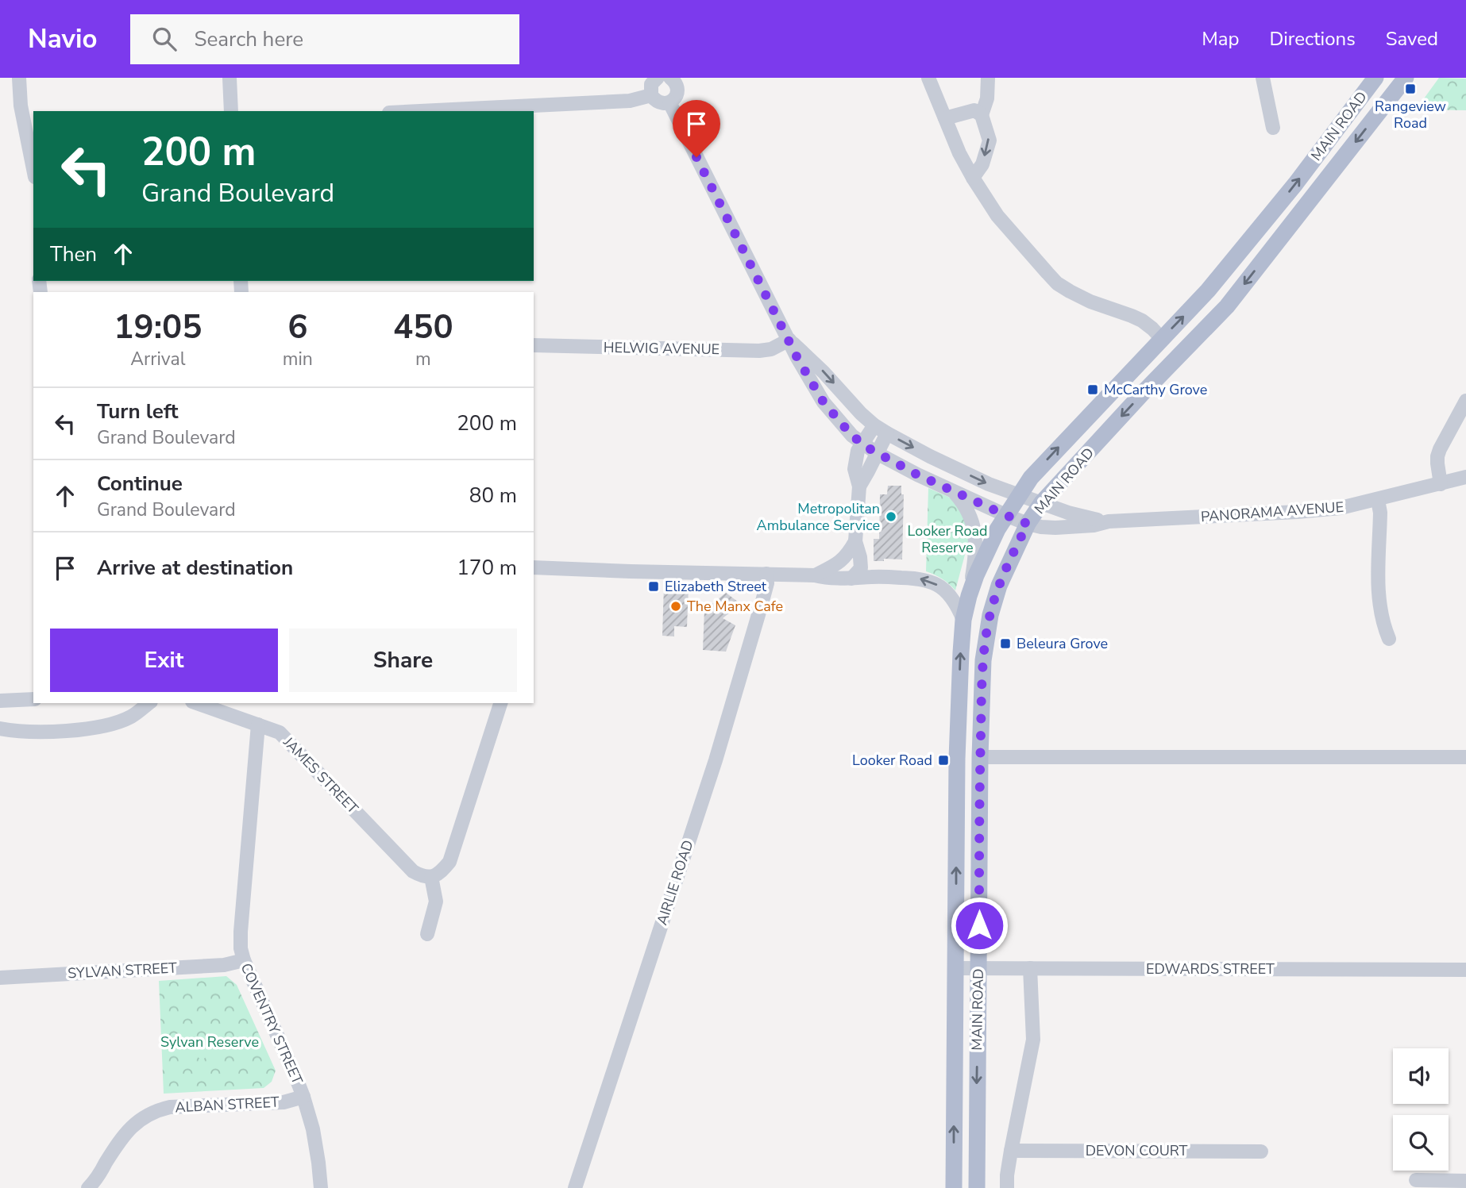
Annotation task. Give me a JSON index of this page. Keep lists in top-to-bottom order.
{
  "streets": {
    "main road": ["MAIN ROAD"],
    "street": [
      "HELWIG AVENUE",
      "PANORAMA AVENUE",
      "JAMES STREET",
      "AIRLIE ROAD",
      "EDWARDS STREET",
      "SYLVAN STREET",
      "COVENTRY STREET",
      "ALBAN STREET",
      "DEVON COURT"
    ]
  },
  "crossings": [
    ["MAIN ROAD", "PANORAMA AVENUE"],
    ["MAIN ROAD", "EDWARDS STREET"],
    ["HELWIG AVENUE", "PANORAMA AVENUE"],
    ["JAMES STREET", "COVENTRY STREET"],
    ["SYLVAN STREET", "COVENTRY STREET"],
    ["COVENTRY STREET", "ALBAN STREET"]
  ],
  "parks": ["Looker Road Reserve", "Sylvan Reserve"],
  "places": {
    "transit": [
      "Rangeview Road",
      "McCarthy Grove",
      "Elizabeth Street",
      "Beleura Grove",
      "Looker Road"
    ],
    "other": ["Metropolitan Ambulance Service", "The Manx Cafe"]
  },
  "page": {
    "header": "Navio",
    "search": "Search here",
    "nav": ["Map", "Directions", "Saved"],
    "turn": ["200 m", "Grand Boulevard"],
    "then": "Then",
    "eta": [
      "19:05",
      "Arrival",
      "6",
      "min",
      "450",
      "m"
    ],
    "list": [
      {
        "name": "Turn left",
        "note": "Grand Boulevard",
        "value": "200 m"
      },
      {
        "name": "Continue",
        "note": "Grand Boulevard",
        "value": "80 m"
      },
      {
        "name": "Arrive at destination",
        "value": "170 m"
      }
    ],
    "buttons": ["Exit", "Share"]
  }
}
